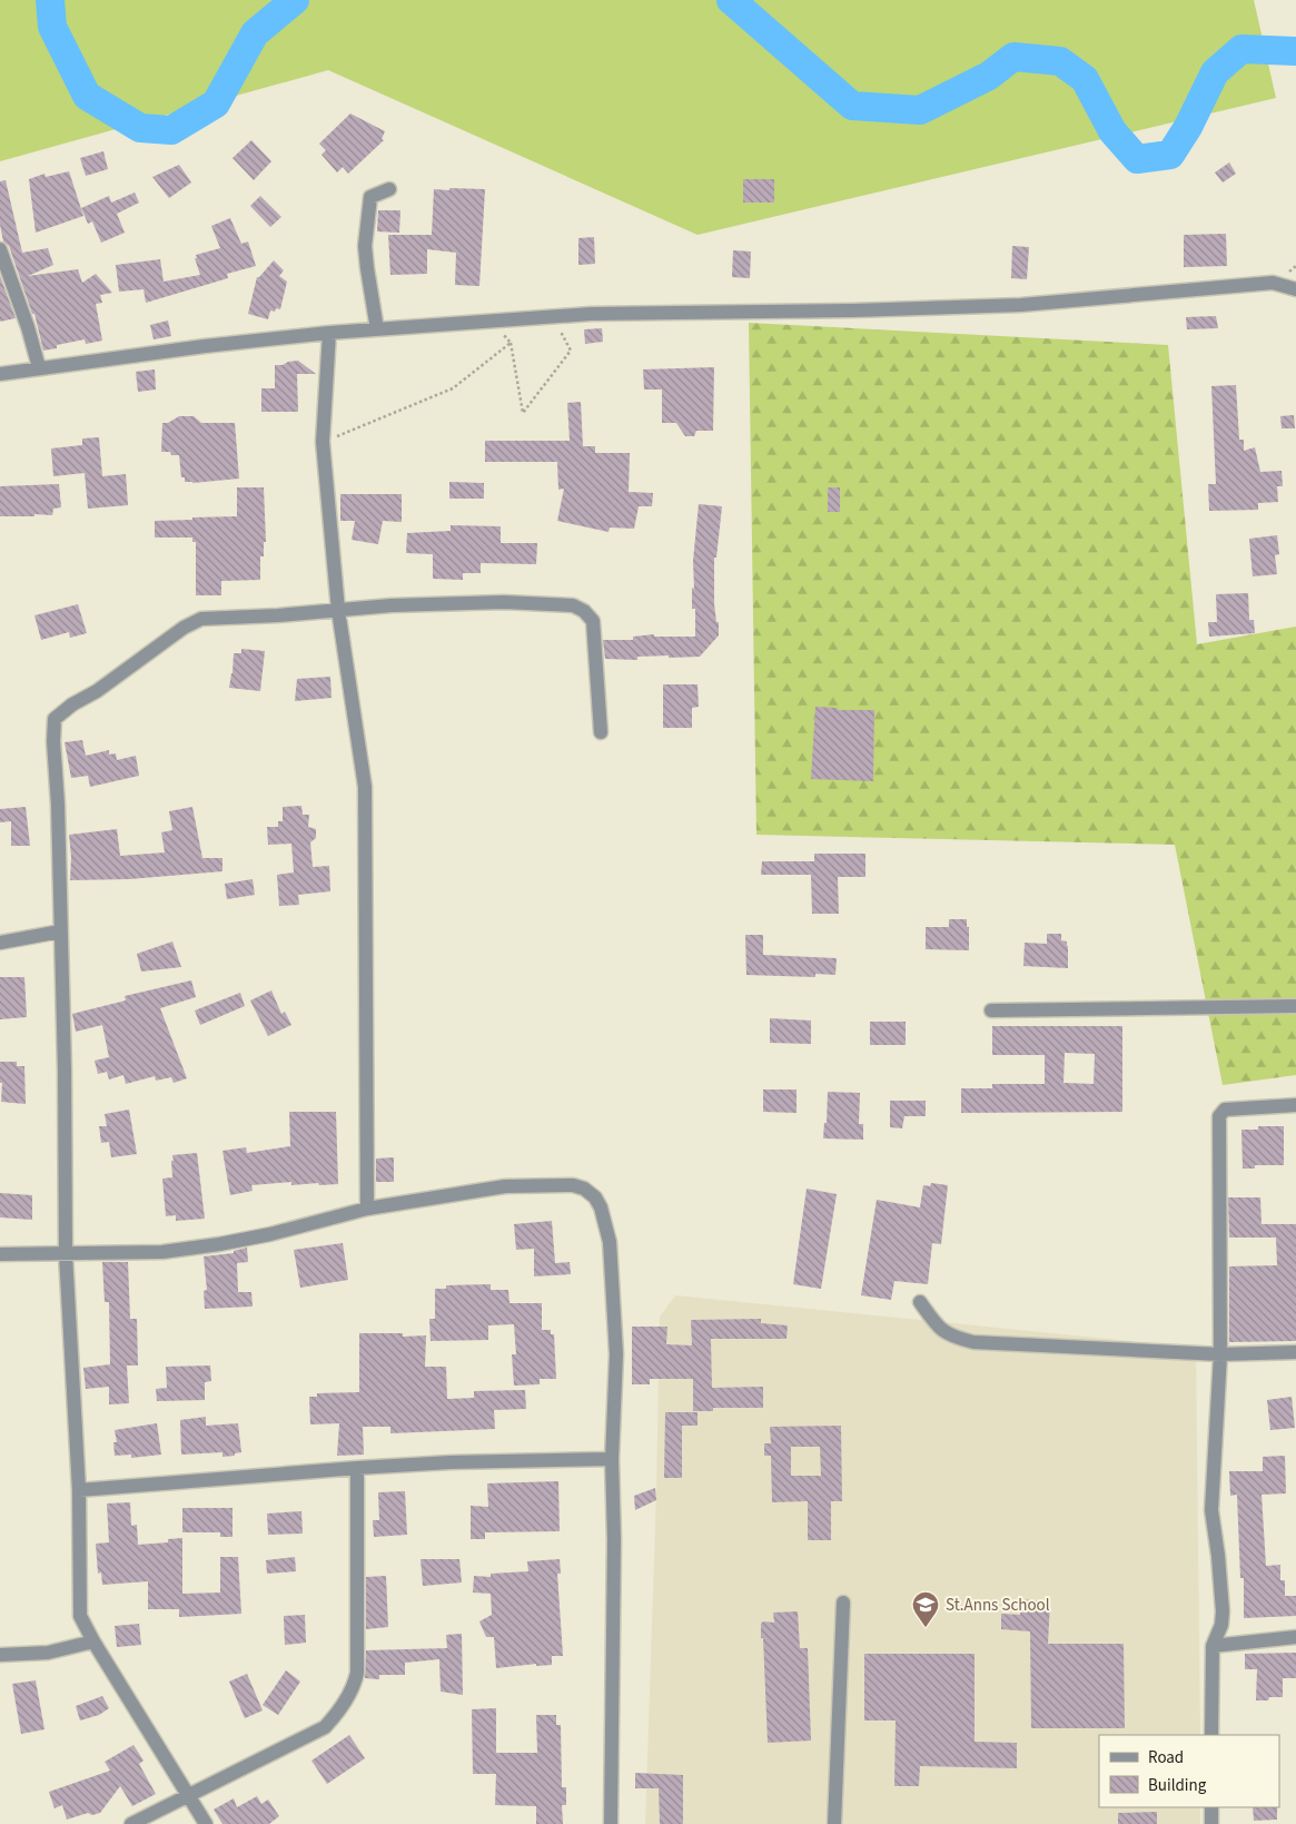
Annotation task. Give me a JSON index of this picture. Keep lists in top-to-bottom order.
{
  "places": {
    "school or university": ["St.Anns School"]
  },
  "legend": ["Road", "Building"]
}
